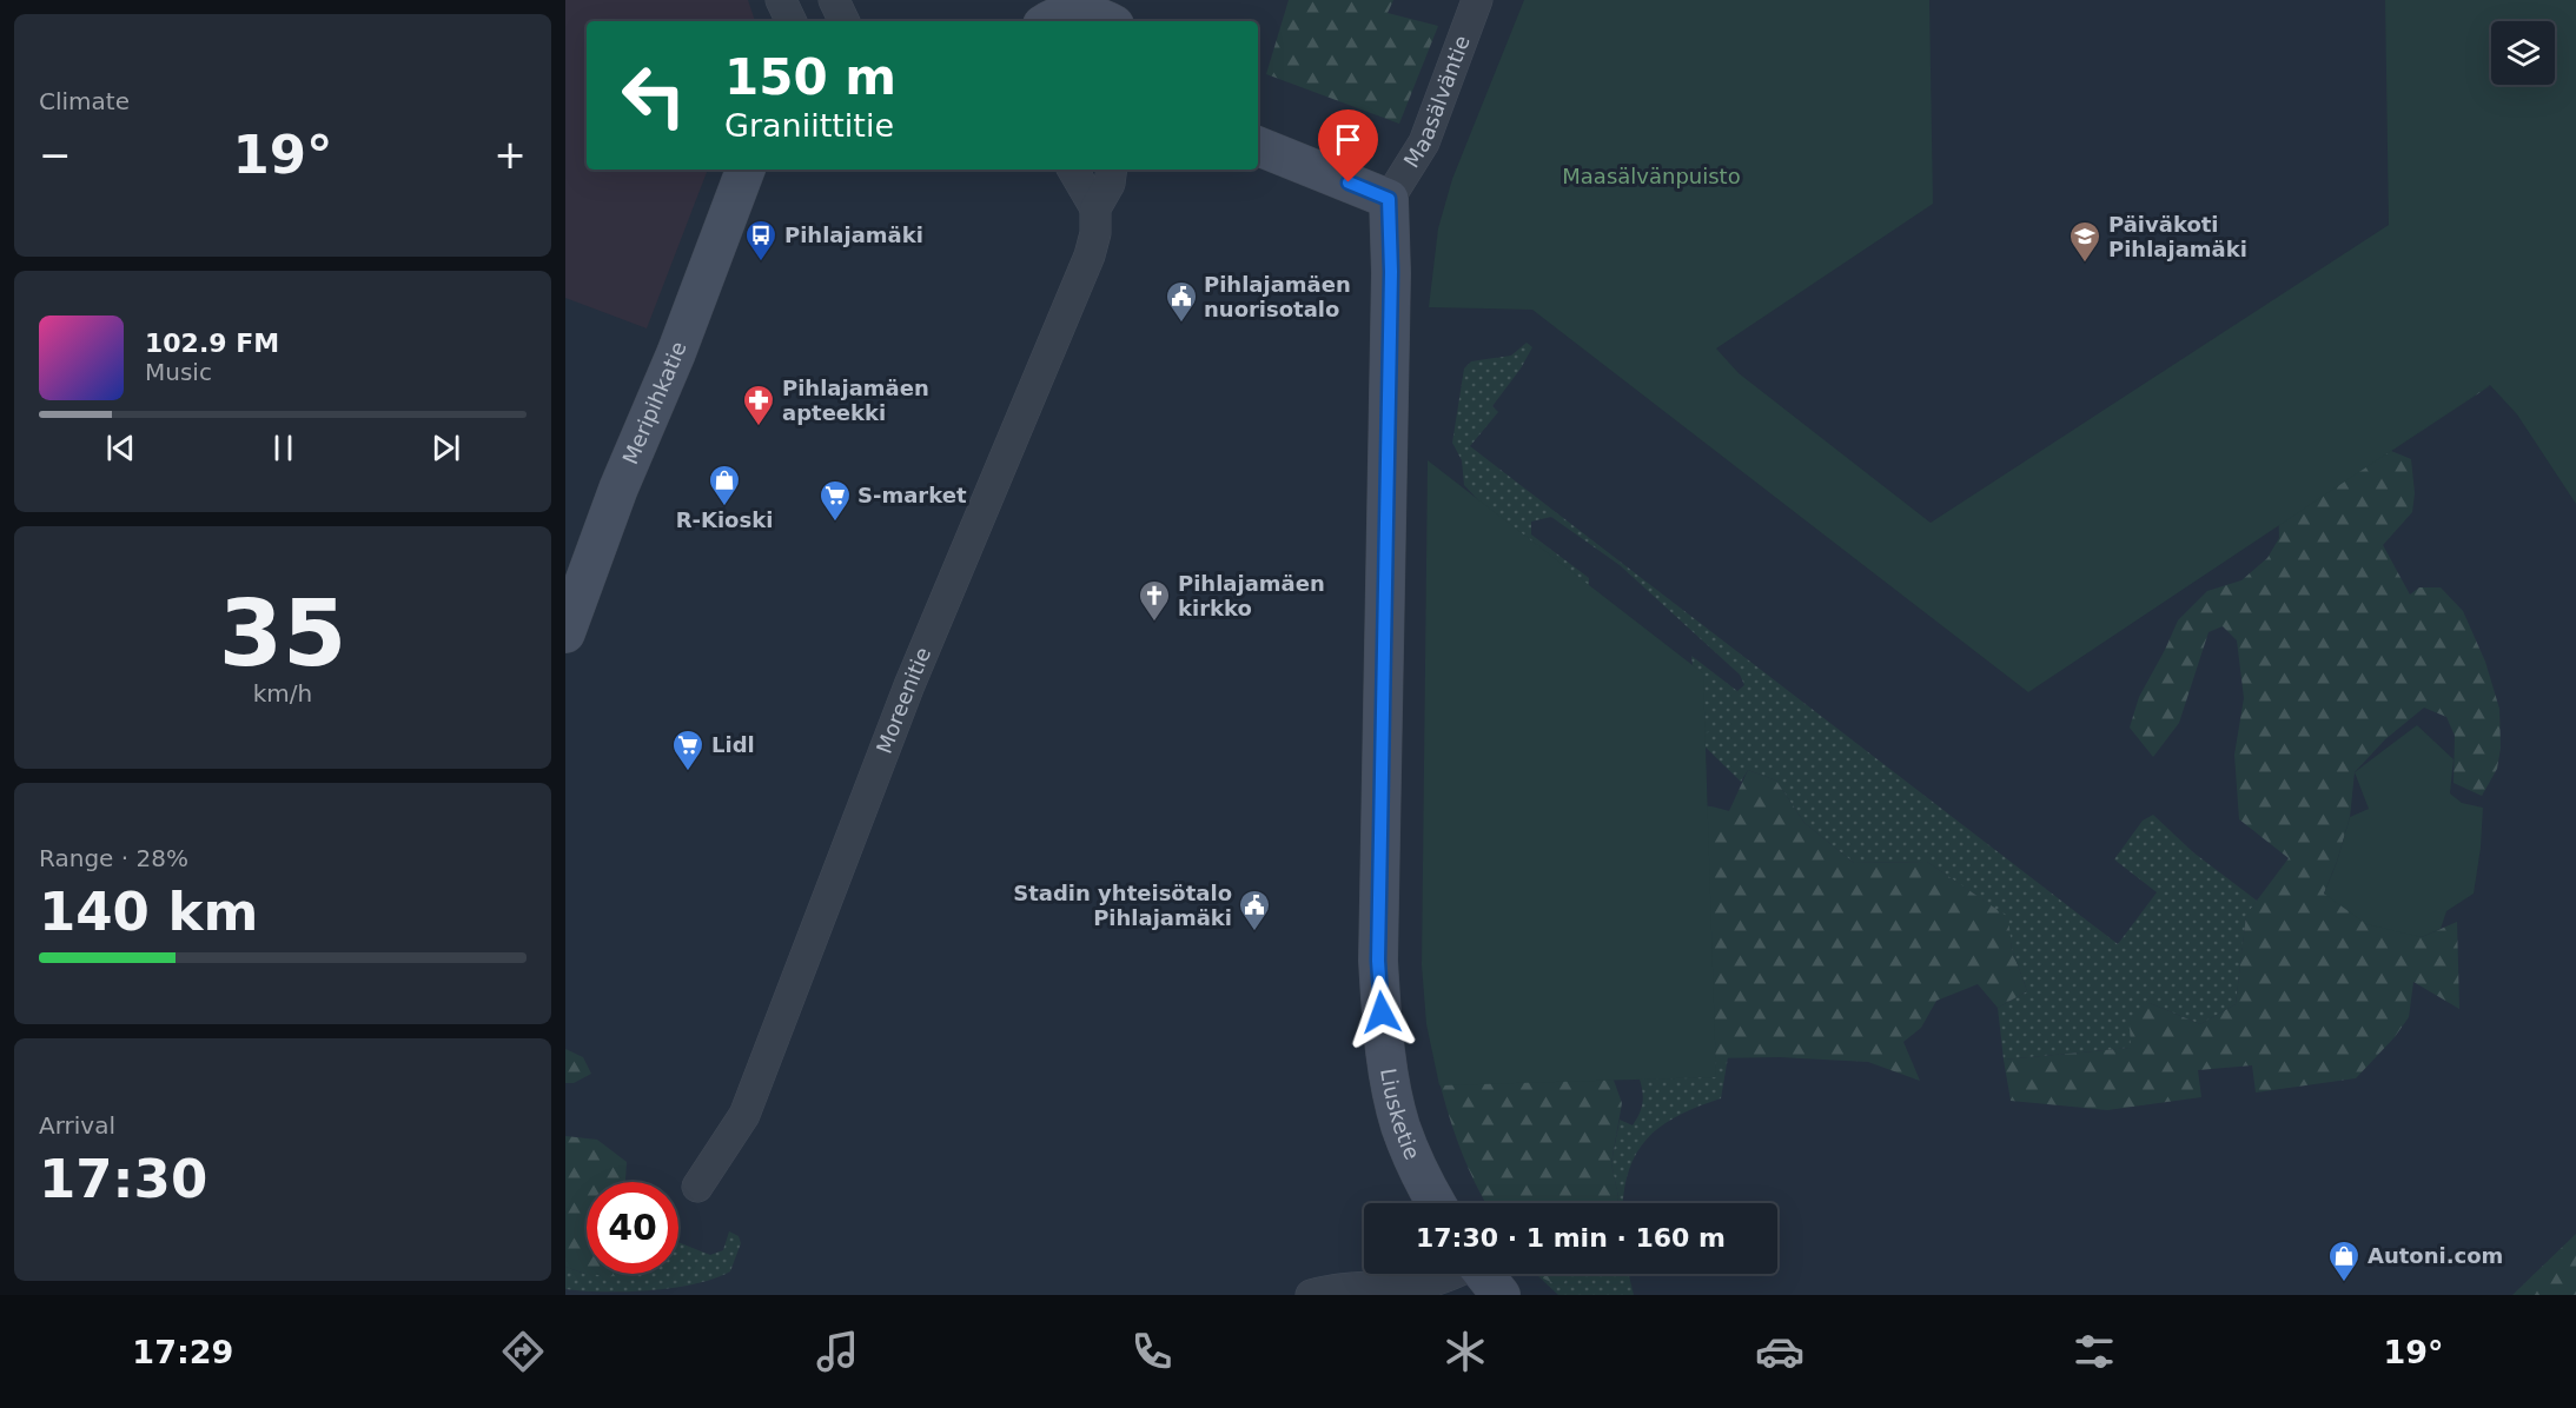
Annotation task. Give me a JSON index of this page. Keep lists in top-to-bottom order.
{
  "streets": {
    "street": [
      "Maasälväntie",
      "Meripihkatie",
      "Moreenitie",
      "Liusketie"
    ]
  },
  "crossings": [
    ["Maasälväntie", "Liusketie"]
  ],
  "parks": ["Maasälvänpuisto"],
  "places": {
    "bus stop": ["Pihlajamäki"],
    "school or university": ["Päiväkoti Pihlajamäki"],
    "public building": ["Pihlajamäen nuorisotalo", "Stadin yhteisötalo Pihlajamäki"],
    "pharmacy": ["Pihlajamäen apteekki"],
    "shop": ["R-Kioski", "Autoni.com"],
    "supermarket": ["S-market", "Lidl"],
    "church": ["Pihlajamäen kirkko"]
  },
  "page": {
    "tile": [
      "Climate",
      ["35", "km/h"],
      ["Range · 28%", "140 km"],
      ["Arrival", "17:30"]
    ],
    "turn": ["150 m", "Graniittitie"],
    "heat": ["−", "19°", "+"],
    "song": ["102.9 FM", "Music"],
    "limit": "40",
    "trip": "17:30 · 1 min · 160 m",
    "tabs": ["17:29", "19°"]
  }
}
